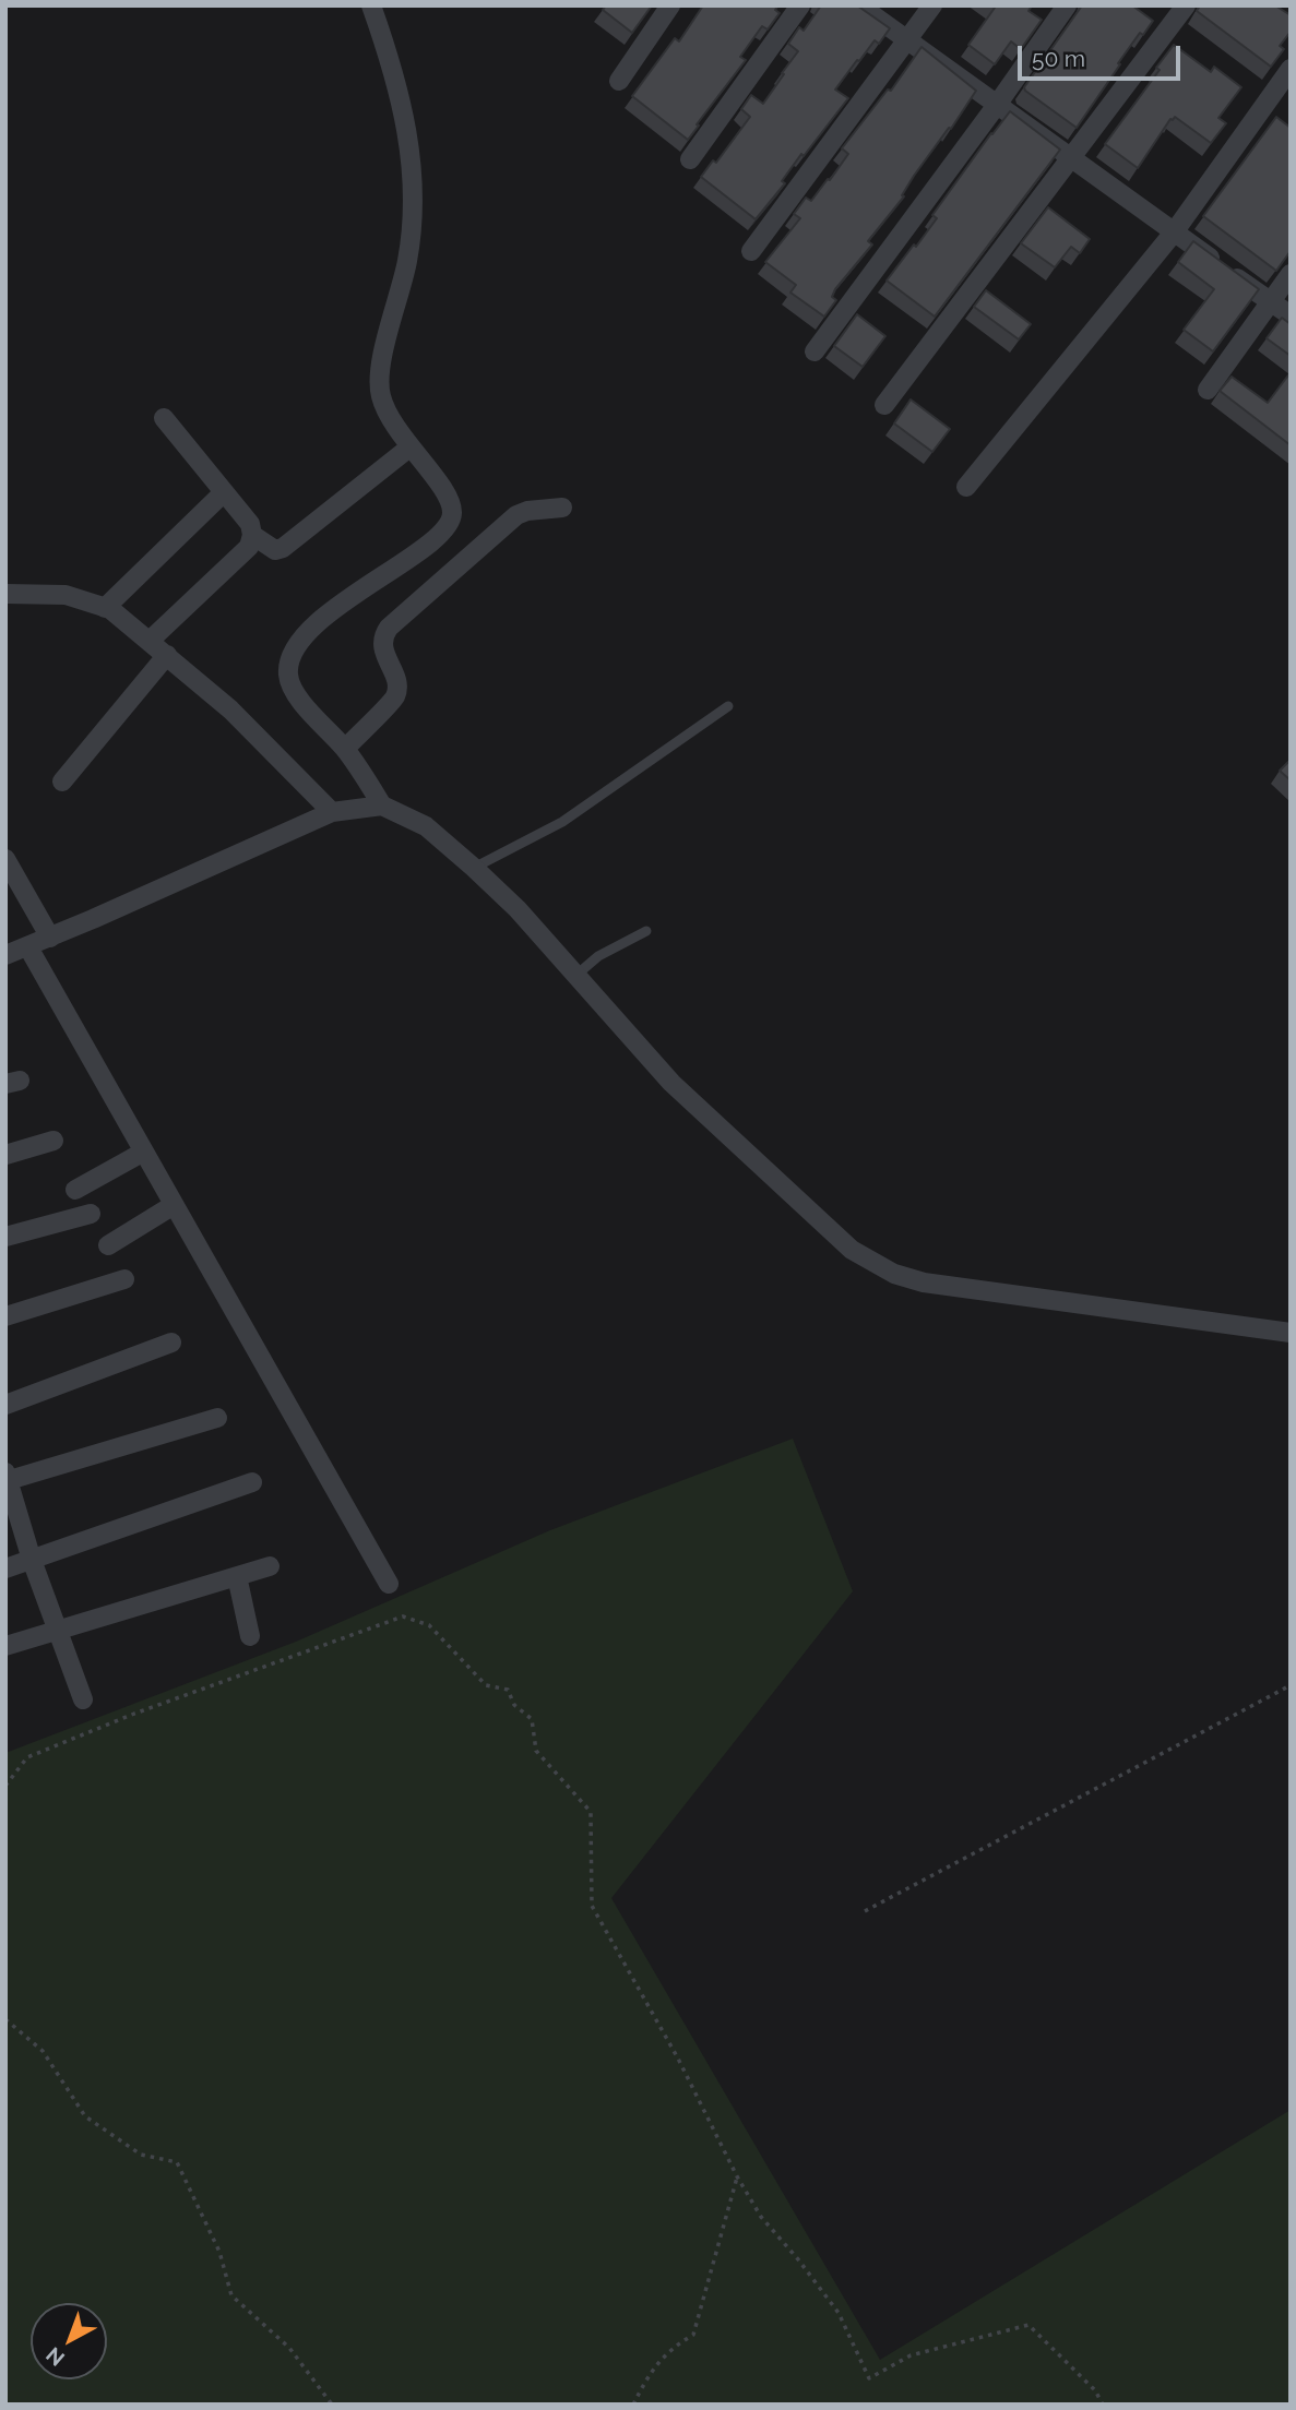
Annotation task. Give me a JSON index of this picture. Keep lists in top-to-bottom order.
{
  "scale_bar": "50 m",
  "north": "bottom left"
}
